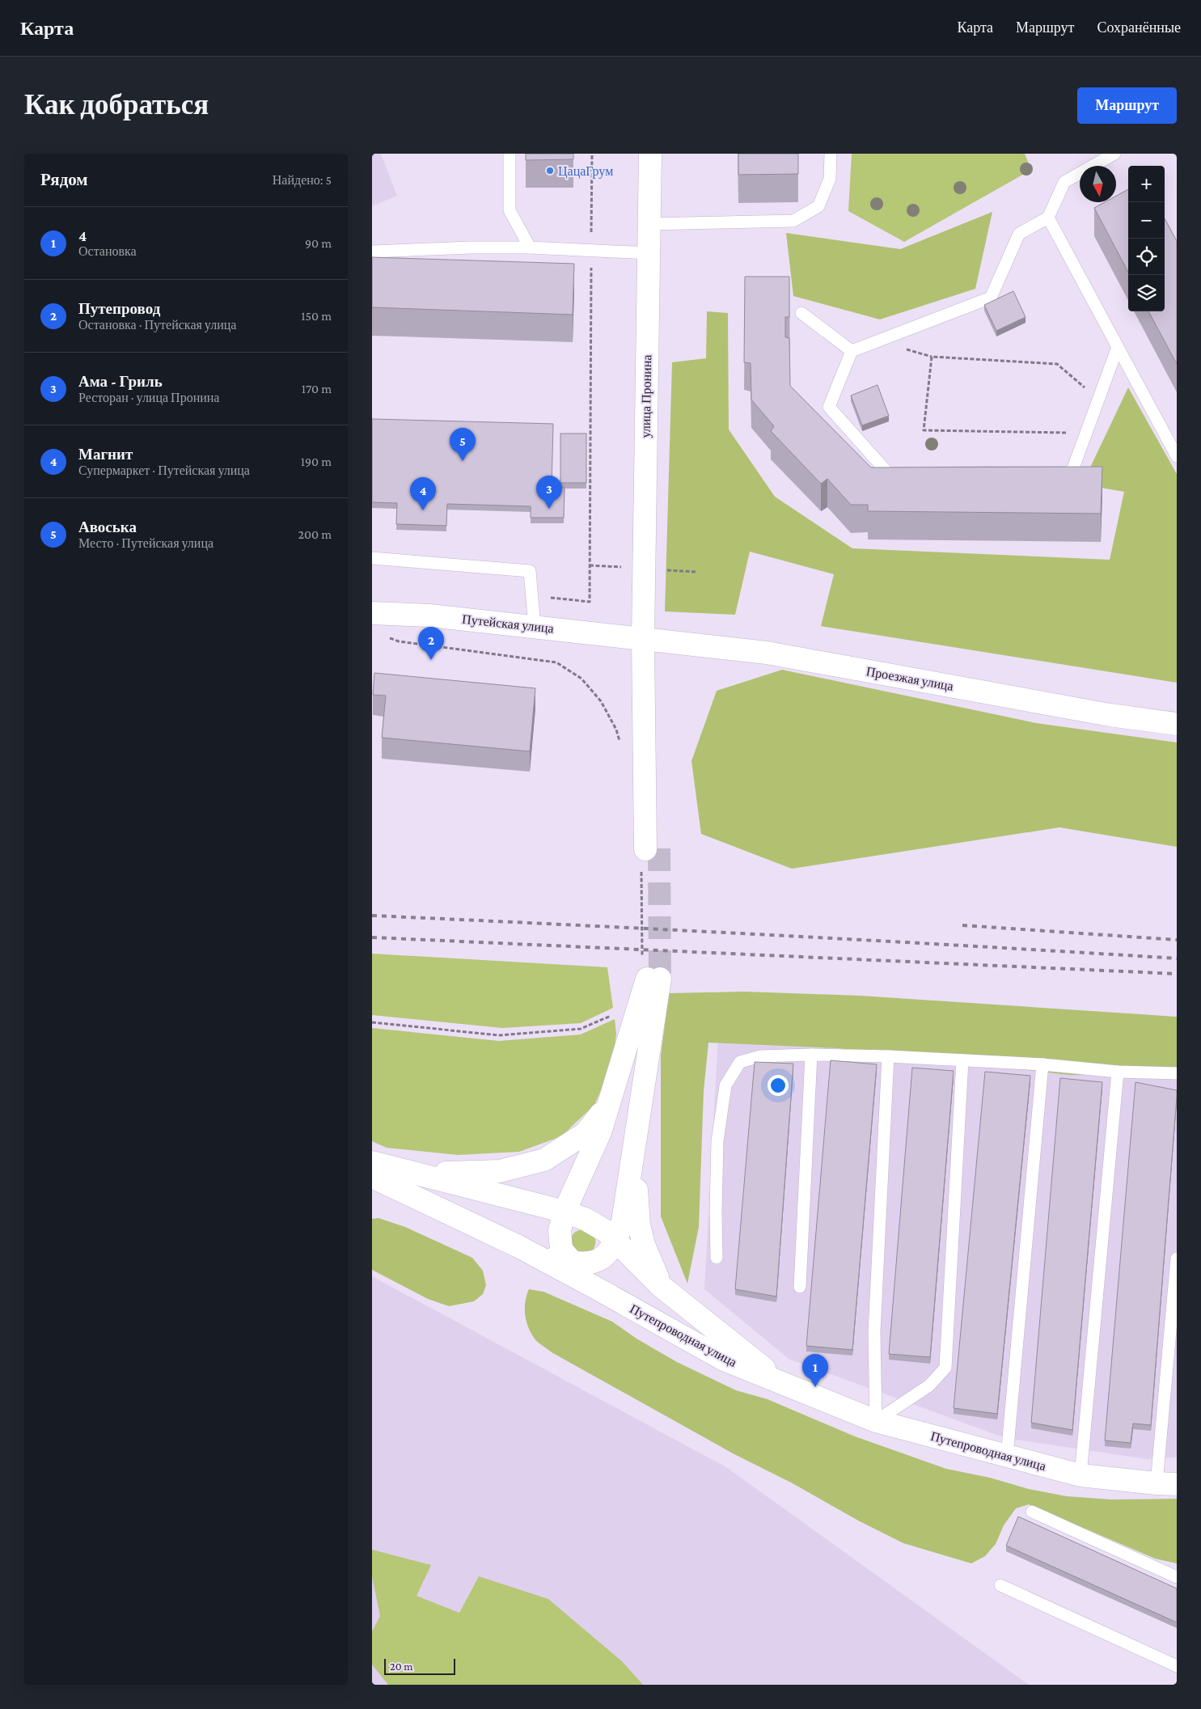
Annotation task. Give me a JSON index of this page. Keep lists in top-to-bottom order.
{
  "streets": {
    "main road": [
      "улица Пронина",
      "Путейская улица",
      "Проезжая улица",
      "Путепроводная улица"
    ]
  },
  "crossings": [
    ["улица Пронина", "Путейская улица"],
    ["улица Пронина", "Проезжая улица"],
    ["Путейская улица", "Проезжая улица"]
  ],
  "places": ["ЦацаГрум"],
  "scale_bar": "20 m",
  "north": "bottom",
  "page": {
    "header": "Карта",
    "nav": ["Карта", "Маршрут", "Сохранённые"],
    "buttons": "Маршрут",
    "title": "Как добраться",
    "heading": ["Рядом", "Найдено: 5"],
    "map_buttons": ["+", "−"],
    "list": [
      {
        "mark": "1",
        "name": "4",
        "note": "Остановка",
        "value": "90 m"
      },
      {
        "mark": "2",
        "name": "Путепровод",
        "note": "Остановка · Путейская улица",
        "value": "150 m"
      },
      {
        "mark": "3",
        "name": "Ама - Гриль",
        "note": "Ресторан · улица Пронина",
        "value": "170 m"
      },
      {
        "mark": "4",
        "name": "Магнит",
        "note": "Супермаркет · Путейская улица",
        "value": "190 m"
      },
      {
        "mark": "5",
        "name": "Авоська",
        "note": "Место · Путейская улица",
        "value": "200 m"
      }
    ],
    "pins": [
      "5",
      "3",
      "4",
      "2",
      "1"
    ],
    "scale": "20 m"
  }
}
